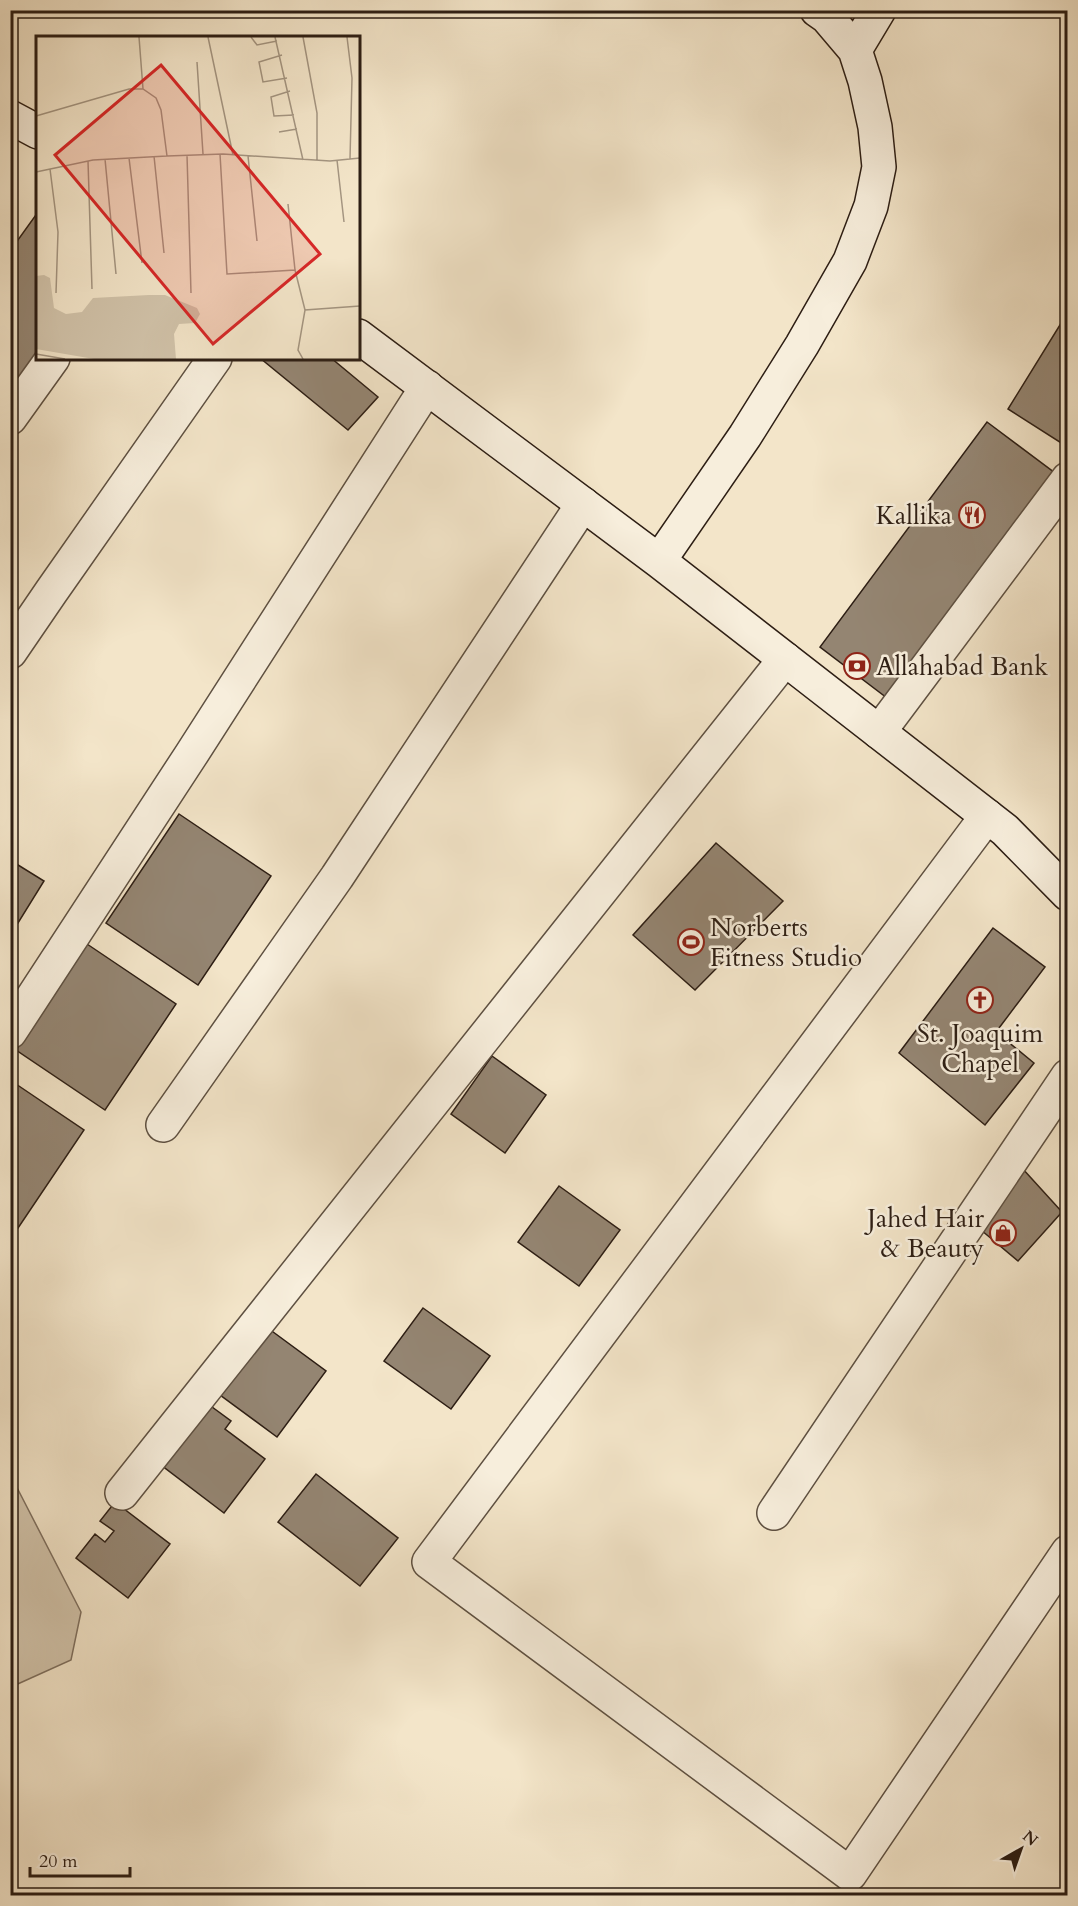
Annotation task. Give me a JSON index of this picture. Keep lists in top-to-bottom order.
{
  "places": {
    "restaurant": ["Kallika"],
    "bank": ["Allahabad Bank"],
    "sports": ["Norberts Fitness Studio"],
    "church": ["St. Joaquim Chapel"],
    "shop": ["Jahed Hair & Beauty"]
  },
  "scale_bar": "20 m",
  "north": "top right"
}
